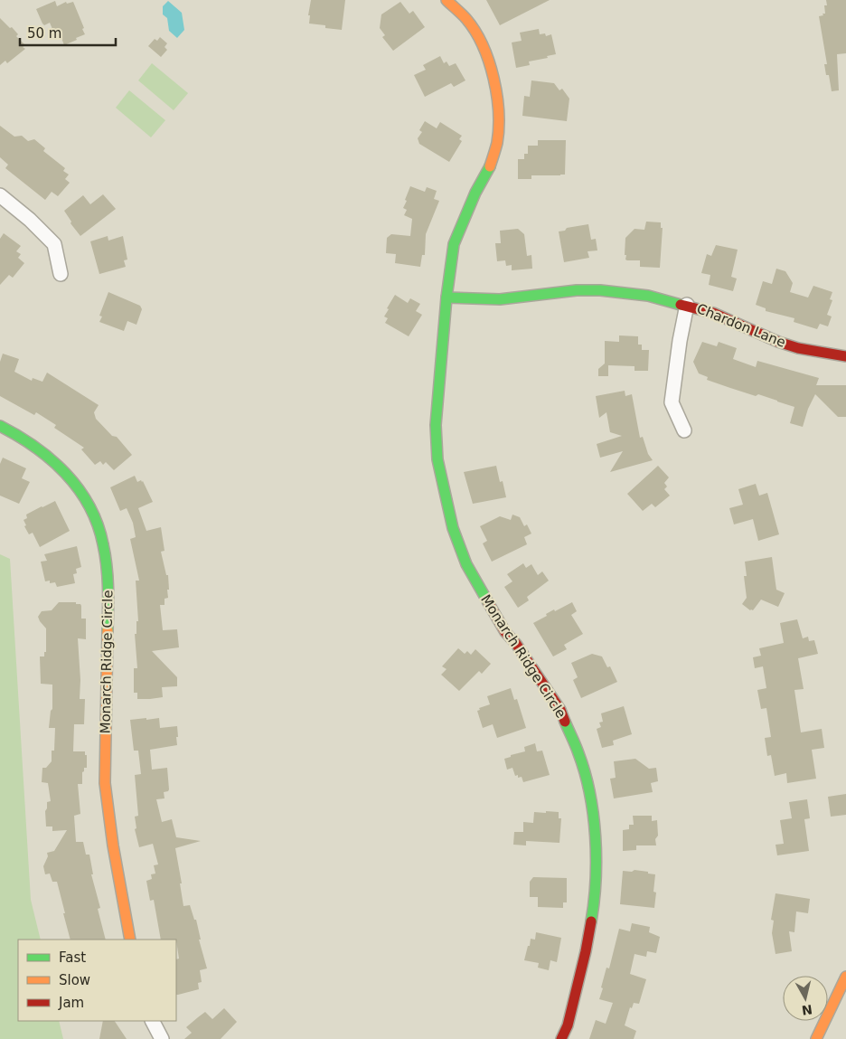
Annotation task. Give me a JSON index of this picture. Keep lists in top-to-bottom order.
{
  "streets": {
    "street": ["Chardon Lane", "Monarch Ridge Circle"]
  },
  "crossings": [
    ["Chardon Lane", "Monarch Ridge Circle"]
  ],
  "legend": ["Fast", "Slow", "Jam"],
  "scale_bar": "50 m",
  "north": "bottom"
}
